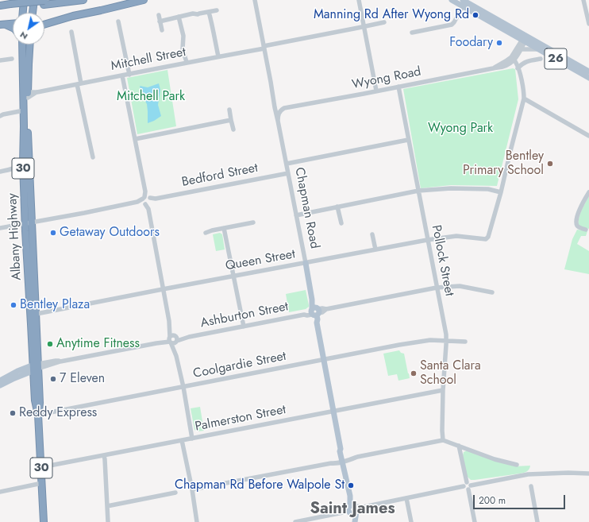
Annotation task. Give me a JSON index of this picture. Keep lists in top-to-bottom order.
{
  "streets": {
    "highway": ["30", "Albany Highway"],
    "main road": ["26", "Chapman Road"],
    "street": [
      "Mitchell Street",
      "Wyong Road",
      "Bedford Street",
      "Queen Street",
      "Pollock Street",
      "Ashburton Street",
      "Coolgardie Street",
      "Palmerston Street"
    ]
  },
  "crossings": [
    ["Mitchell Street", "Chapman Road"],
    ["Mitchell Street", "Albany Highway"],
    ["Wyong Road", "Chapman Road"],
    ["Wyong Road", "Pollock Street"],
    ["Bedford Street", "Chapman Road"],
    ["Chapman Road", "Queen Street"],
    ["Chapman Road", "Ashburton Street"],
    ["Chapman Road", "Coolgardie Street"],
    ["Chapman Road", "Palmerston Street"],
    ["Albany Highway", "Queen Street"],
    ["Albany Highway", "Ashburton Street"],
    ["Albany Highway", "Coolgardie Street"],
    ["Albany Highway", "Palmerston Street"],
    ["Queen Street", "Pollock Street"],
    ["Pollock Street", "Ashburton Street"],
    ["Pollock Street", "Coolgardie Street"],
    ["Pollock Street", "Palmerston Street"]
  ],
  "districts": ["Saint James"],
  "parks": ["Mitchell Park", "Wyong Park"],
  "places": [
    "Manning Rd After Wyong Rd",
    "Foodary",
    "Bentley Primary School",
    "Getaway Outdoors",
    "Bentley Plaza",
    "Anytime Fitness",
    "Santa Clara School",
    "7 Eleven",
    "Reddy Express",
    "Chapman Rd Before Walpole St"
  ],
  "scale_bar": "200 m",
  "north": "bottom left"
}
